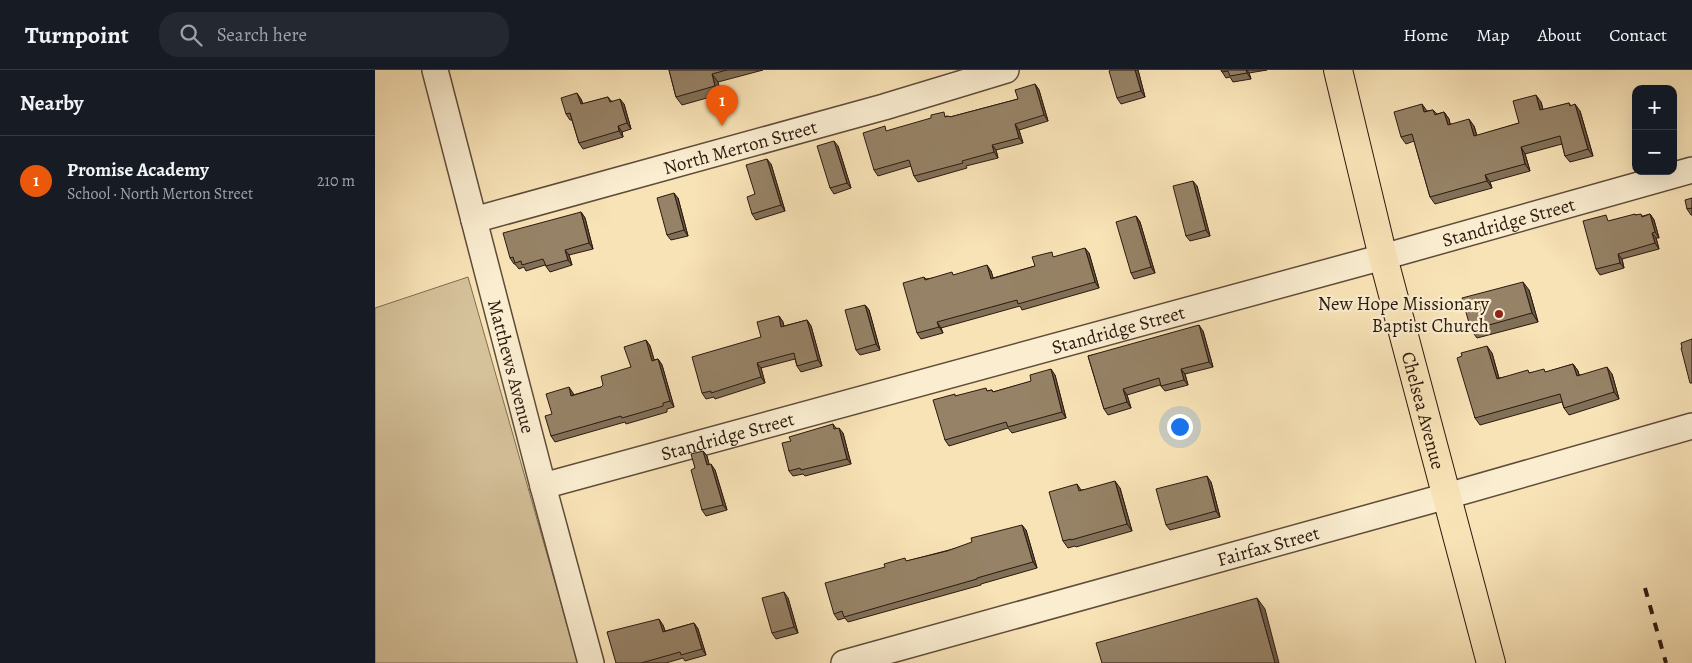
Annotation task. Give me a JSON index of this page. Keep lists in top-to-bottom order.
{
  "streets": {
    "main road": ["Chelsea Avenue"],
    "street": [
      "North Merton Street",
      "Standridge Street",
      "Matthews Avenue",
      "Fairfax Street"
    ]
  },
  "crossings": [
    ["North Merton Street", "Matthews Avenue"],
    ["Standridge Street", "Matthews Avenue"],
    ["Standridge Street", "Chelsea Avenue"],
    ["Chelsea Avenue", "Fairfax Street"]
  ],
  "places": ["New Hope Missionary Baptist Church"],
  "page": {
    "header": "Turnpoint",
    "search": "Search here",
    "nav": [
      "Home",
      "Map",
      "About",
      "Contact"
    ],
    "heading": "Nearby",
    "map_buttons": ["+", "−"],
    "pins": "1",
    "list": [
      {
        "mark": "1",
        "name": "Promise Academy",
        "note": "School · North Merton Street",
        "value": "210 m"
      }
    ]
  }
}
